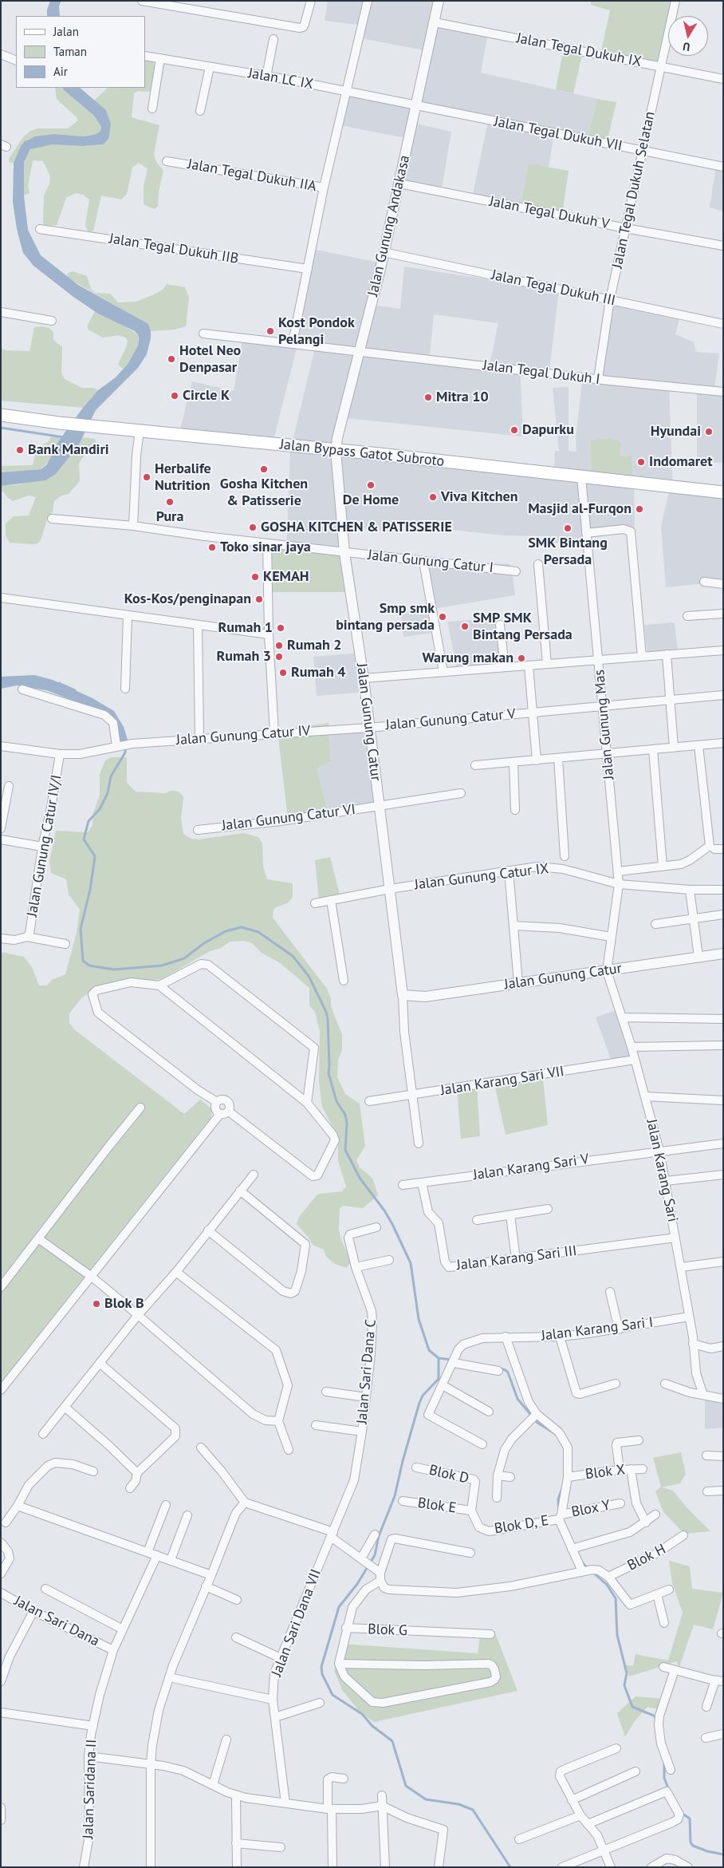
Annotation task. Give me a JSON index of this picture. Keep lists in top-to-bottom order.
{
  "streets": {
    "main road": ["Jalan Bypass Gatot Subroto"],
    "street": [
      "Jalan Tegal Dukuh IX",
      "Jalan LC IX",
      "Jalan Tegal Dukuh VII",
      "Jalan Tegal Dukuh IIA",
      "Jalan Tegal Dukuh Selatan",
      "Jalan Tegal Dukuh V",
      "Jalan Gunung Andakasa",
      "Jalan Tegal Dukuh IIB",
      "Jalan Tegal Dukuh III",
      "Jalan Tegal Dukuh I",
      "Jalan Gunung Catur I",
      "Jalan Gunung Catur V",
      "Jalan Gunung Catur",
      "Jalan Gunung Mas",
      "Jalan Gunung Catur IV",
      "Jalan Gunung Catur VI",
      "Jalan Gunung Catur IV/I",
      "Jalan Gunung Catur IX",
      "Jalan Karang Sari VII",
      "Jalan Karang Sari V",
      "Jalan Karang Sari",
      "Jalan Karang Sari III",
      "Jalan Karang Sari I",
      "Jalan Sari Dana C",
      "Blok X",
      "Blok D",
      "Blok E",
      "Blox Y",
      "Blok D, E",
      "Blok H",
      "Jalan Sari Dana",
      "Jalan Sari Dana VII",
      "Blok G",
      "Jalan Saridana II"
    ]
  },
  "crossings": [
    ["Jalan Tegal Dukuh IX", "Jalan Tegal Dukuh Selatan"],
    ["Jalan Tegal Dukuh IX", "Jalan Gunung Andakasa"],
    ["Jalan LC IX", "Jalan Tegal Dukuh VII"],
    ["Jalan LC IX", "Jalan Gunung Andakasa"],
    ["Jalan Tegal Dukuh VII", "Jalan Tegal Dukuh Selatan"],
    ["Jalan Tegal Dukuh VII", "Jalan Gunung Andakasa"],
    ["Jalan Tegal Dukuh IIA", "Jalan Tegal Dukuh IIB"],
    ["Jalan Tegal Dukuh IIA", "Jalan Tegal Dukuh I"],
    ["Jalan Tegal Dukuh Selatan", "Jalan Tegal Dukuh V"],
    ["Jalan Tegal Dukuh Selatan", "Jalan Tegal Dukuh III"],
    ["Jalan Tegal Dukuh Selatan", "Jalan Tegal Dukuh I"],
    ["Jalan Tegal Dukuh V", "Jalan Gunung Andakasa"],
    ["Jalan Gunung Andakasa", "Jalan Tegal Dukuh III"],
    ["Jalan Gunung Andakasa", "Jalan Tegal Dukuh I"],
    ["Jalan Gunung Andakasa", "Jalan Bypass Gatot Subroto"],
    ["Jalan Gunung Andakasa", "Jalan Gunung Catur"],
    ["Jalan Bypass Gatot Subroto", "Jalan Gunung Catur"],
    ["Jalan Bypass Gatot Subroto", "Jalan Gunung Mas"],
    ["Jalan Gunung Catur I", "Jalan Gunung Catur"],
    ["Jalan Gunung Catur V", "Jalan Gunung Catur"],
    ["Jalan Gunung Catur V", "Jalan Gunung Mas"],
    ["Jalan Gunung Catur V", "Jalan Gunung Catur IV"],
    ["Jalan Gunung Catur", "Jalan Gunung Mas"],
    ["Jalan Gunung Catur", "Jalan Gunung Catur IV"],
    ["Jalan Gunung Catur", "Jalan Gunung Catur VI"],
    ["Jalan Gunung Catur", "Jalan Gunung Catur IX"],
    ["Jalan Gunung Catur", "Jalan Karang Sari VII"],
    ["Jalan Gunung Catur", "Jalan Karang Sari"],
    ["Jalan Gunung Mas", "Jalan Gunung Catur IX"],
    ["Jalan Gunung Mas", "Jalan Karang Sari"],
    ["Jalan Gunung Catur IV", "Jalan Gunung Catur IV/I"],
    ["Jalan Karang Sari VII", "Jalan Karang Sari"],
    ["Jalan Karang Sari V", "Jalan Karang Sari"],
    ["Jalan Karang Sari V", "Jalan Karang Sari III"],
    ["Jalan Karang Sari", "Jalan Karang Sari III"],
    ["Jalan Karang Sari", "Jalan Karang Sari I"],
    ["Jalan Sari Dana C", "Jalan Sari Dana VII"],
    ["Blok D", "Blok E"],
    ["Blok D", "Blok D, E"],
    ["Blok E", "Blok D, E"],
    ["Blox Y", "Blok D, E"],
    ["Jalan Sari Dana", "Jalan Saridana II"]
  ],
  "places": [
    "Kost Pondok Pelangi",
    "Hotel Neo Denpasar",
    "Circle K",
    "Mitra 10",
    "Dapurku",
    "Hyundai",
    "Bank Mandiri",
    "Indomaret",
    "Gosha Kitchen & Patisserie",
    "Herbalife Nutrition",
    "De Home",
    "Viva Kitchen",
    "Pura",
    "Masjid al-Furqon",
    "GOSHA KITCHEN & PATISSERIE",
    "SMK Bintang Persada",
    "Toko sinar jaya",
    "KEMAH",
    "Kos-Kos/penginapan",
    "Smp smk bintang persada",
    "SMP SMK Bintang Persada",
    "Rumah 1",
    "Rumah 2",
    "Rumah 3",
    "Warung makan",
    "Rumah 4",
    "Blok B"
  ],
  "legend": ["Jalan", "Taman", "Air"],
  "north": "bottom"
}
